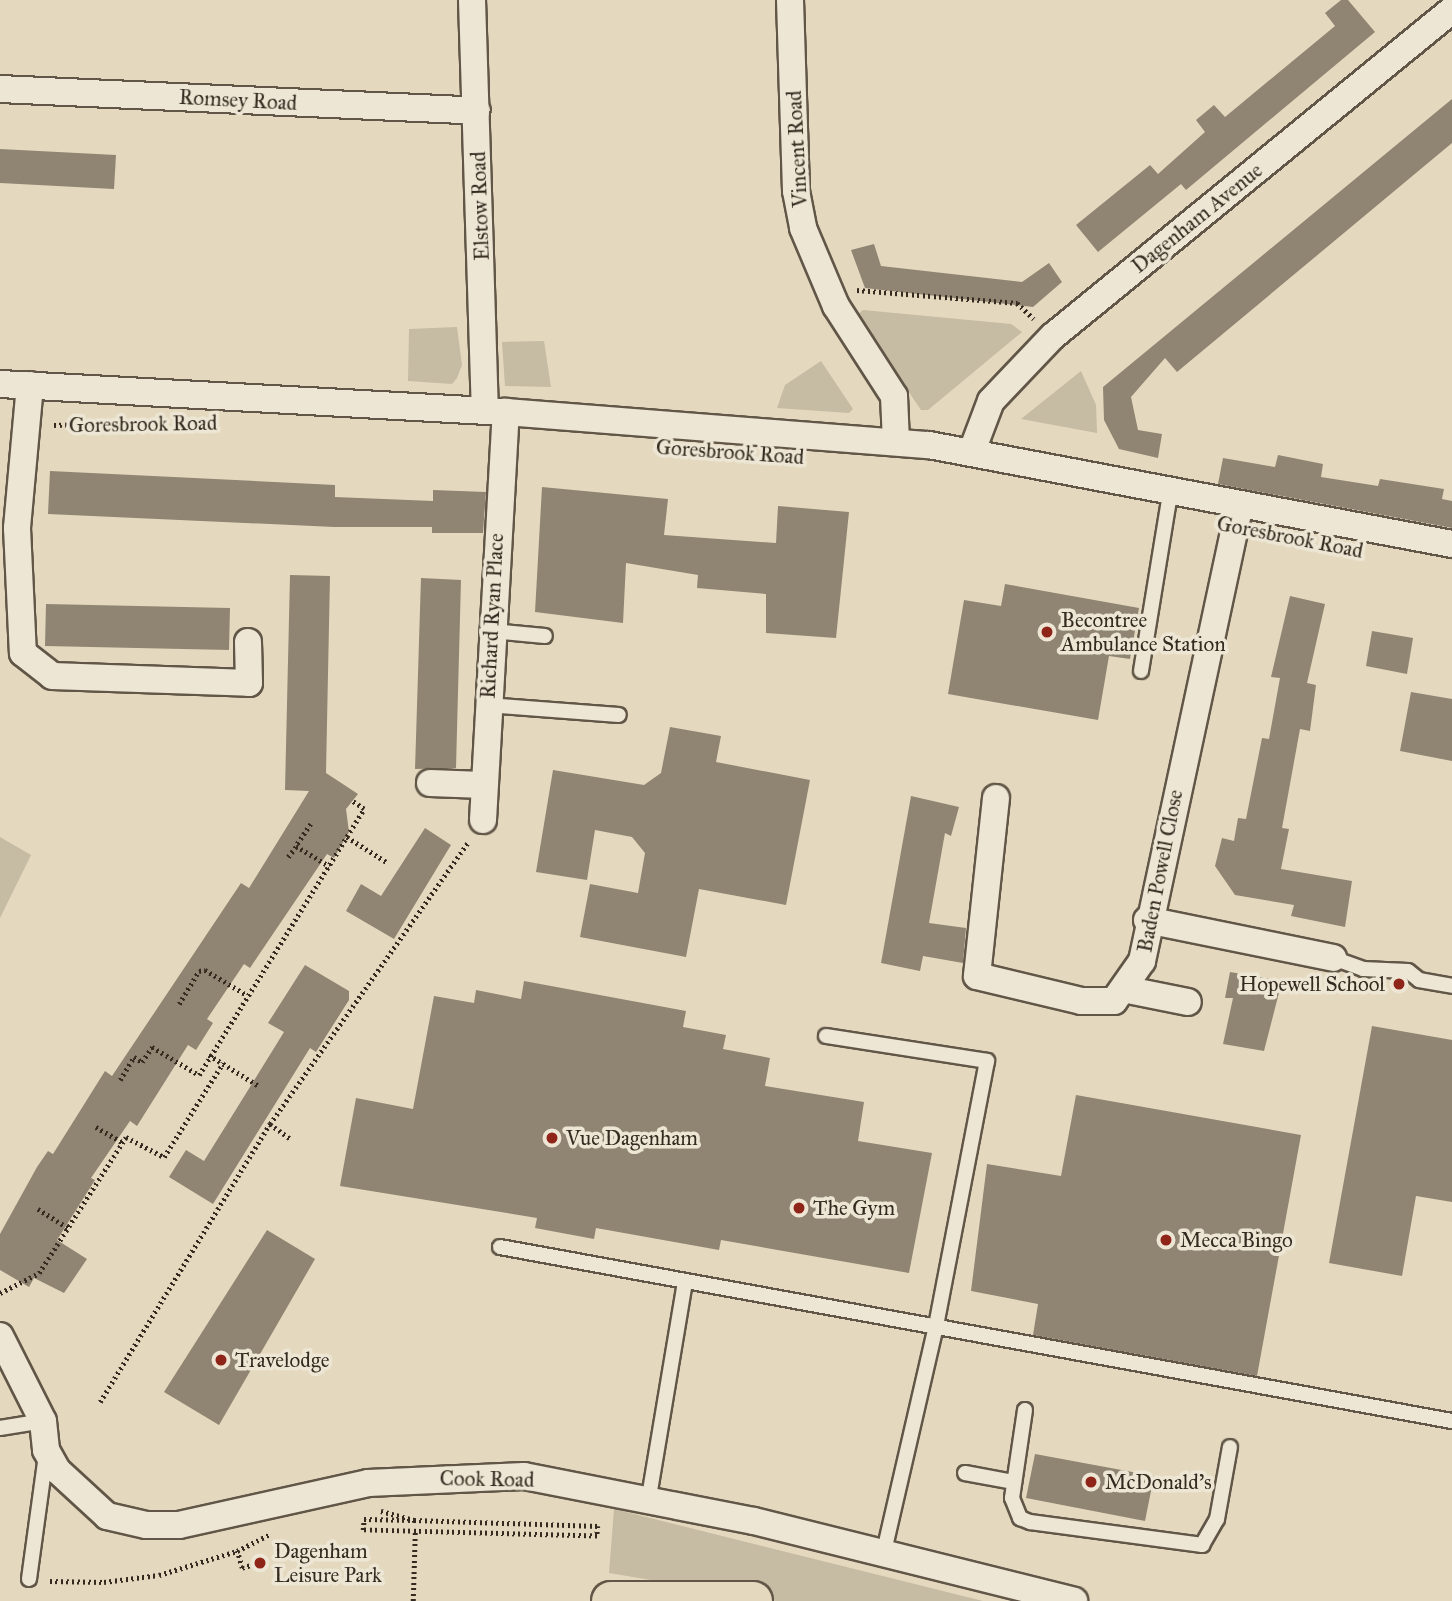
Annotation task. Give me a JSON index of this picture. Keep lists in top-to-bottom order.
{
  "streets": {
    "street": [
      "Romsey Road",
      "Vincent Road",
      "Elstow Road",
      "Dagenham Avenue",
      "Goresbrook Road",
      "Richard Ryan Place",
      "Baden Powell Close",
      "Cook Road"
    ]
  },
  "crossings": [
    ["Romsey Road", "Elstow Road"],
    ["Vincent Road", "Goresbrook Road"],
    ["Elstow Road", "Goresbrook Road"],
    ["Elstow Road", "Richard Ryan Place"],
    ["Dagenham Avenue", "Goresbrook Road"],
    ["Goresbrook Road", "Richard Ryan Place"],
    ["Goresbrook Road", "Baden Powell Close"]
  ],
  "places": [
    "Becontree Ambulance Station",
    "Hopewell School",
    "Vue Dagenham",
    "The Gym",
    "Mecca Bingo",
    "Travelodge",
    "McDonald's",
    "Dagenham Leisure Park"
  ]
}
